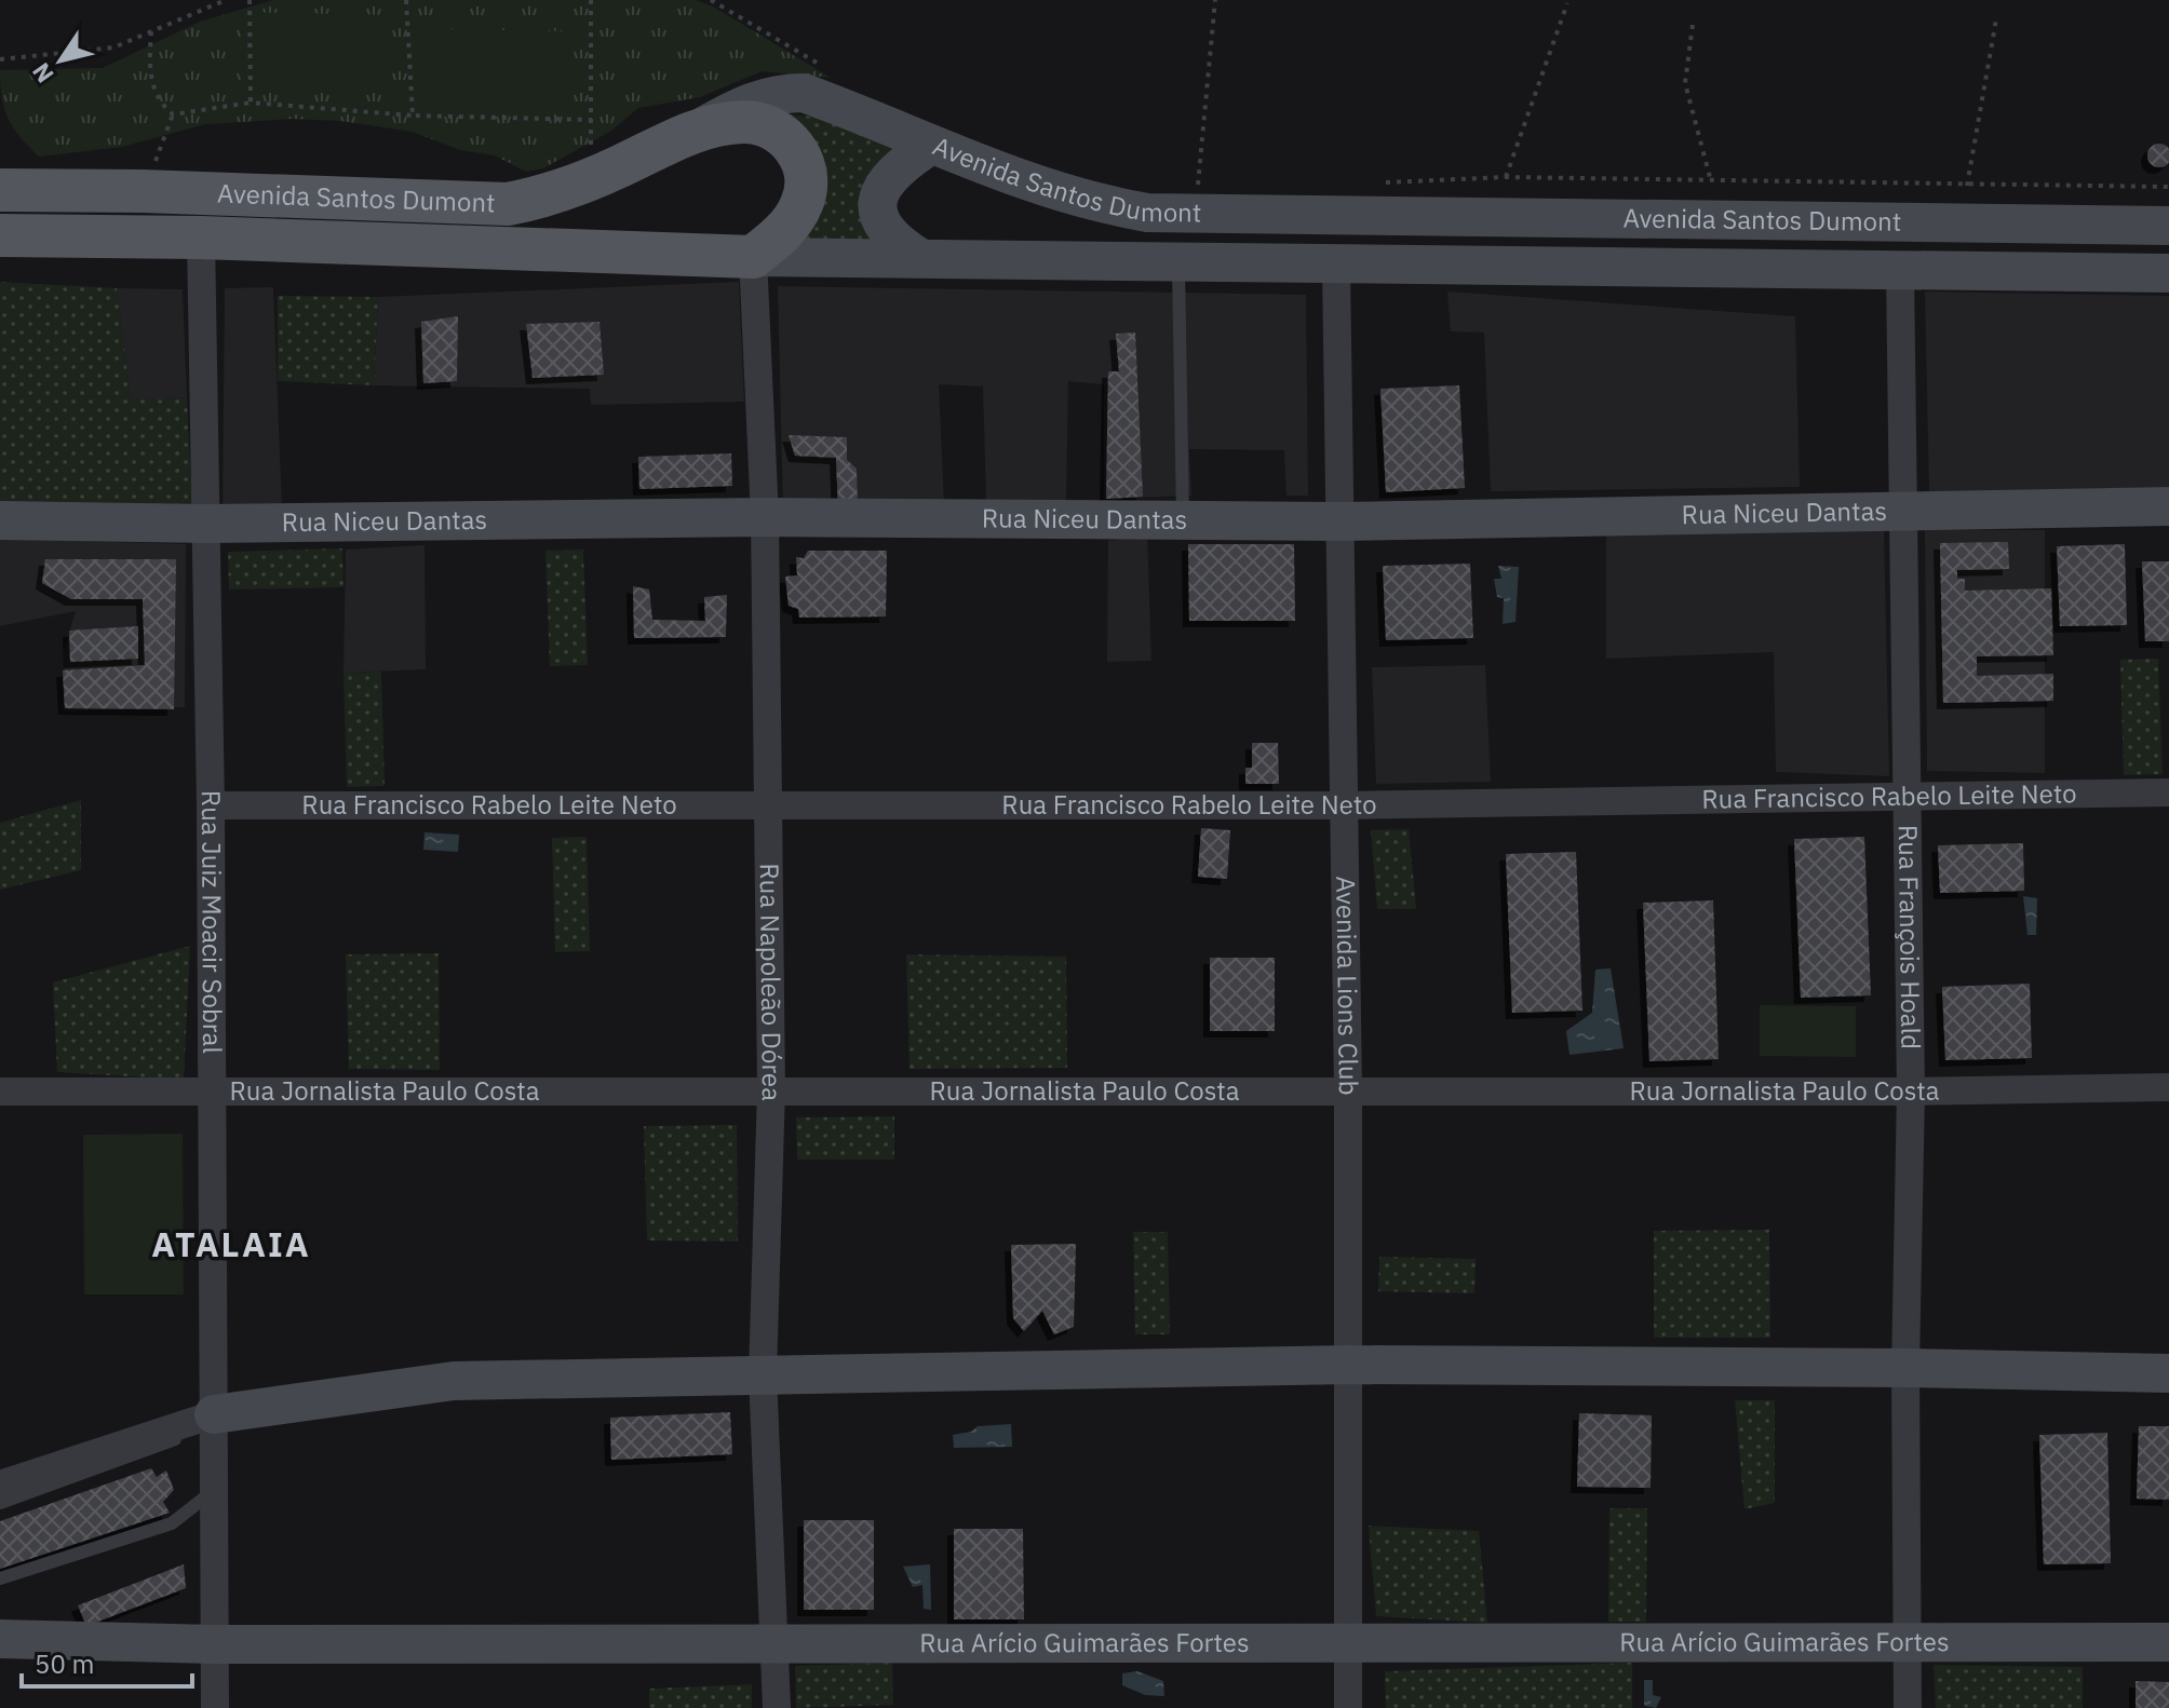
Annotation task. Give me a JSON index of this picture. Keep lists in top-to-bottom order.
{
  "streets": {
    "main road": ["Avenida Santos Dumont"],
    "street": [
      "Rua Niceu Dantas",
      "Rua Francisco Rabelo Leite Neto",
      "Rua Juiz Moacir Sobral",
      "Rua François Hoald",
      "Rua Napoleão Dórea",
      "Avenida Lions Club",
      "Rua Jornalista Paulo Costa",
      "Rua Arício Guimarães Fortes"
    ]
  },
  "crossings": [
    ["Avenida Santos Dumont", "Rua Juiz Moacir Sobral"],
    ["Avenida Santos Dumont", "Rua François Hoald"],
    ["Avenida Santos Dumont", "Rua Napoleão Dórea"],
    ["Avenida Santos Dumont", "Avenida Lions Club"],
    ["Rua Niceu Dantas", "Rua Juiz Moacir Sobral"],
    ["Rua Niceu Dantas", "Rua François Hoald"],
    ["Rua Niceu Dantas", "Rua Napoleão Dórea"],
    ["Rua Niceu Dantas", "Avenida Lions Club"],
    ["Rua Francisco Rabelo Leite Neto", "Rua Juiz Moacir Sobral"],
    ["Rua Francisco Rabelo Leite Neto", "Rua François Hoald"],
    ["Rua Francisco Rabelo Leite Neto", "Rua Napoleão Dórea"],
    ["Rua Francisco Rabelo Leite Neto", "Avenida Lions Club"],
    ["Rua Juiz Moacir Sobral", "Rua Jornalista Paulo Costa"],
    ["Rua Juiz Moacir Sobral", "Rua Arício Guimarães Fortes"],
    ["Rua François Hoald", "Rua Jornalista Paulo Costa"],
    ["Rua François Hoald", "Rua Arício Guimarães Fortes"],
    ["Rua Napoleão Dórea", "Rua Jornalista Paulo Costa"],
    ["Rua Napoleão Dórea", "Rua Arício Guimarães Fortes"],
    ["Avenida Lions Club", "Rua Jornalista Paulo Costa"],
    ["Avenida Lions Club", "Rua Arício Guimarães Fortes"]
  ],
  "districts": ["ATALAIA"],
  "scale_bar": "50 m",
  "north": "bottom left"
}
